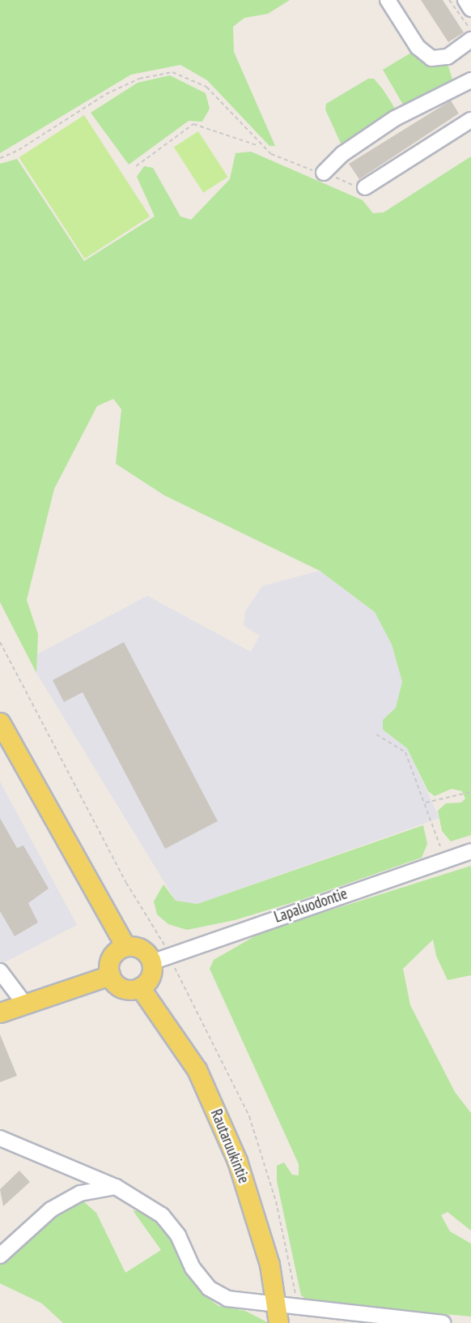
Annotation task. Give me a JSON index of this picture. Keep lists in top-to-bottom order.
{
  "streets": {
    "main road": ["Rautaruukintie"],
    "street": ["Lapaluodontie"]
  },
  "crossings": [
    ["Lapaluodontie", "Rautaruukintie"]
  ]
}
